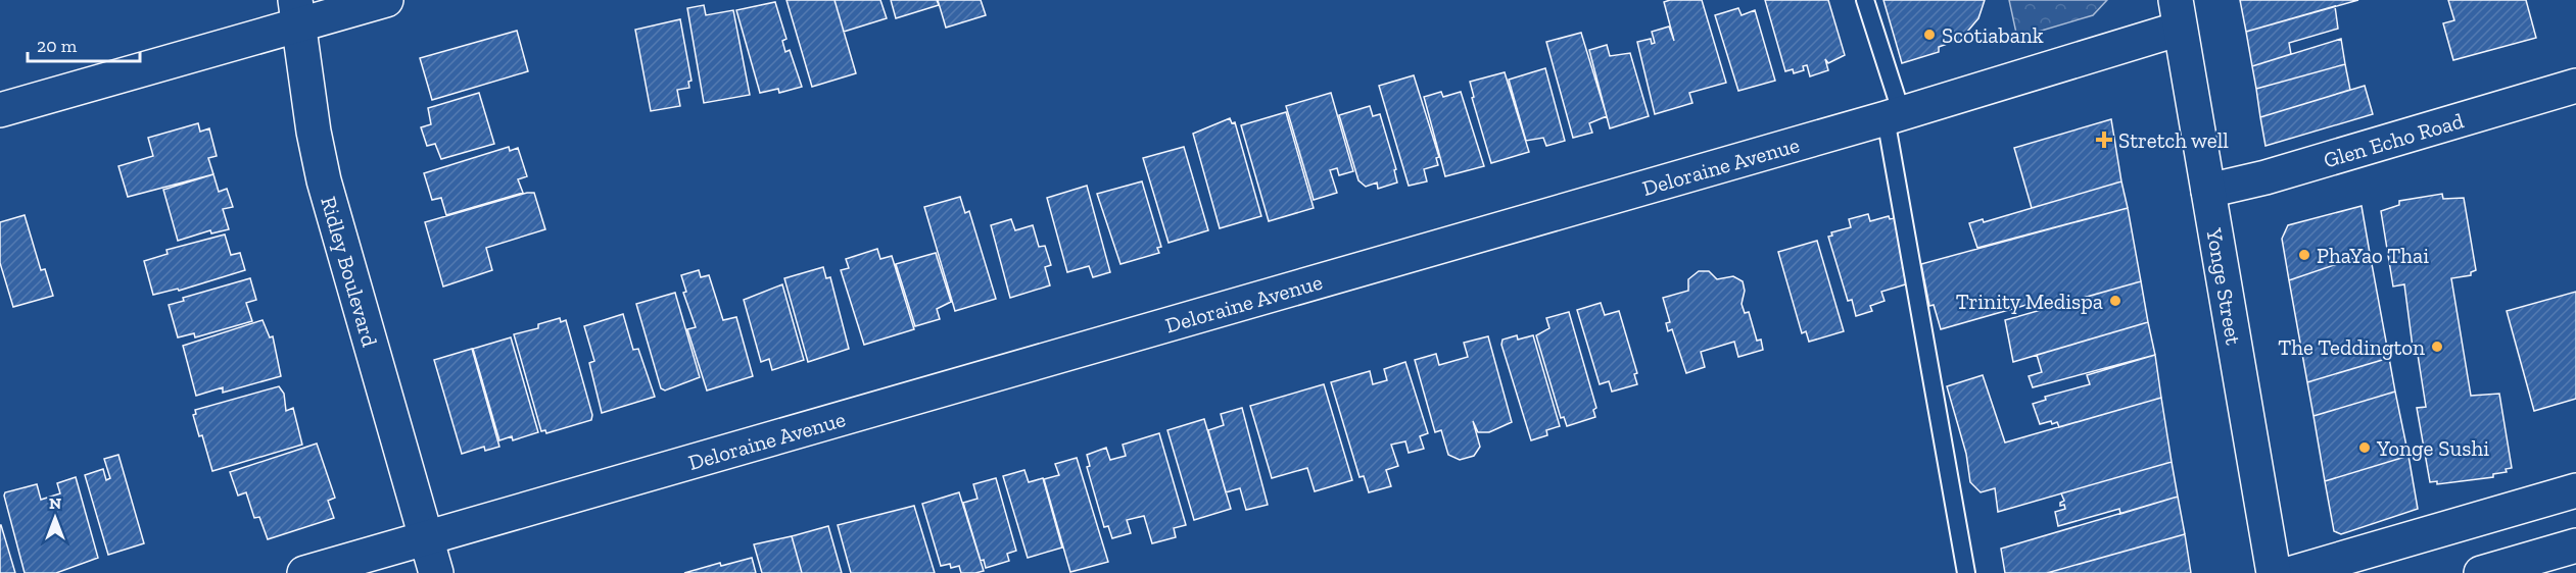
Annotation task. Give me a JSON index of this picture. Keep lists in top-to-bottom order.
{
  "streets": {
    "street": [
      "Glen Echo Road",
      "Deloraine Avenue",
      "Ridley Boulevard",
      "Yonge Street"
    ]
  },
  "crossings": [
    ["Glen Echo Road", "Yonge Street"],
    ["Deloraine Avenue", "Ridley Boulevard"],
    ["Deloraine Avenue", "Yonge Street"]
  ],
  "places": {
    "other": [
      "Scotiabank",
      "PhaYao Thai",
      "Trinity Medispa",
      "The Teddington",
      "Yonge Sushi"
    ],
    "health": ["Stretch well"]
  },
  "scale_bar": "20 m",
  "north": "top"
}
